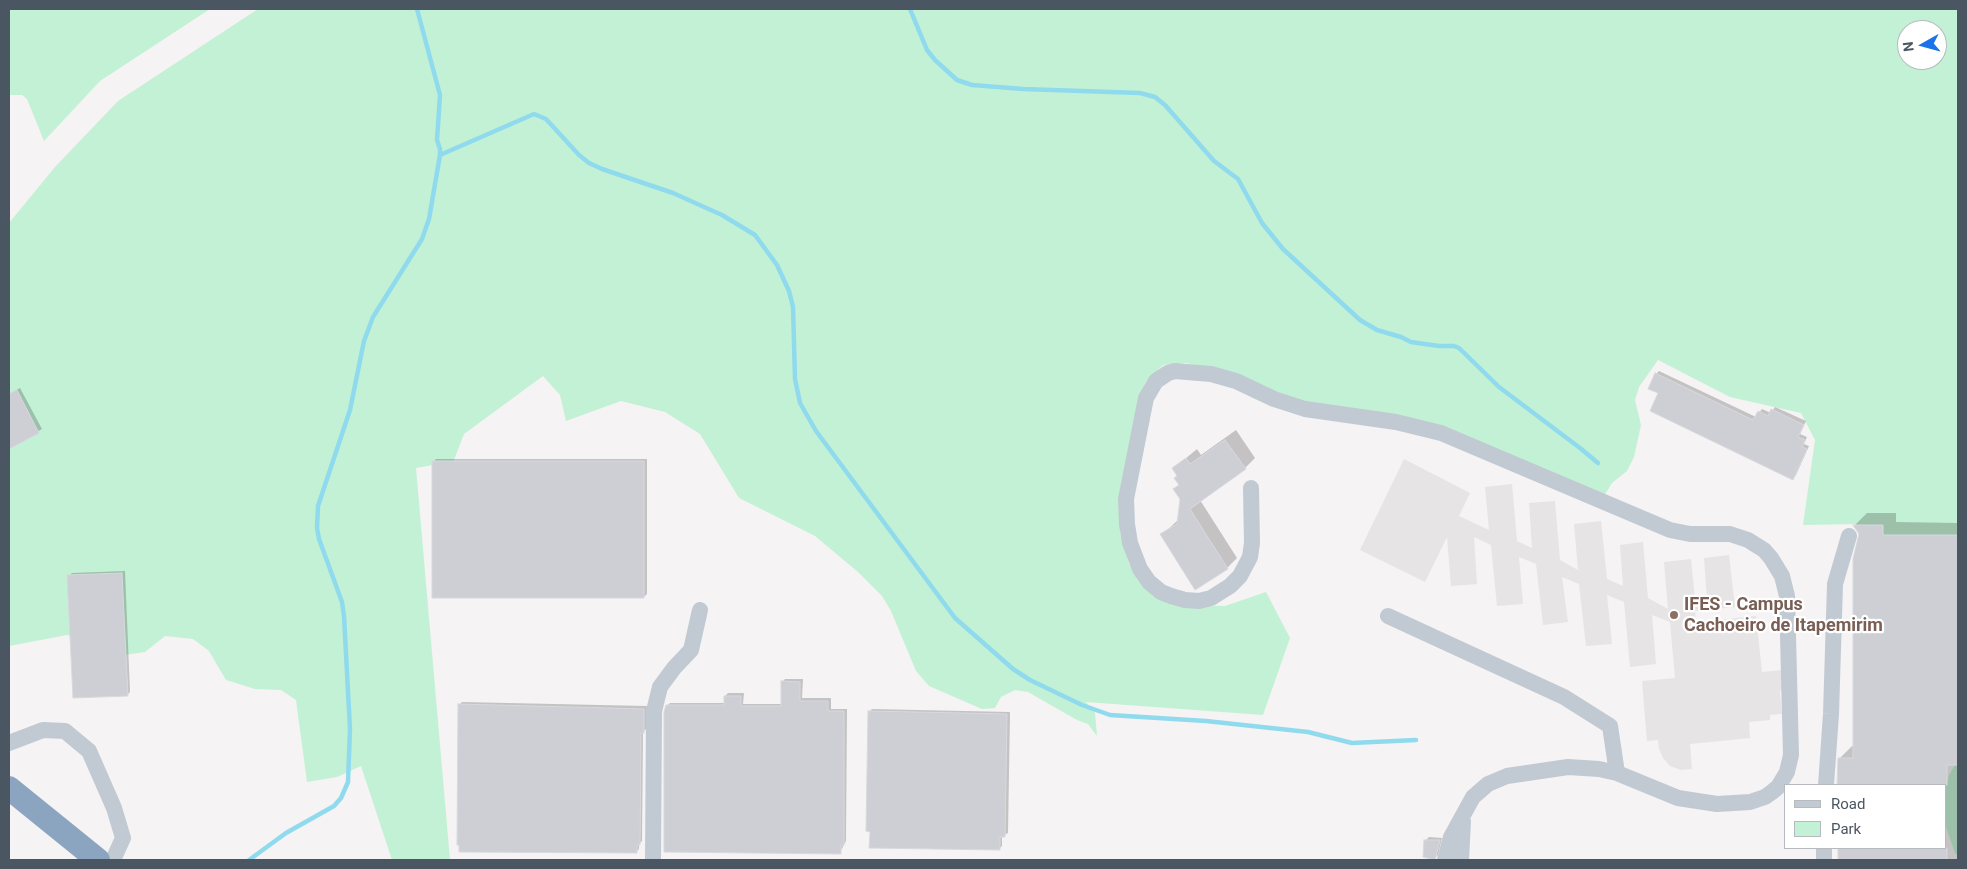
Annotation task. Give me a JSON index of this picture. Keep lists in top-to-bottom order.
{
  "places": ["IFES - Campus Cachoeiro de Itapemirim"],
  "legend": ["Road", "Park"],
  "north": "left"
}
